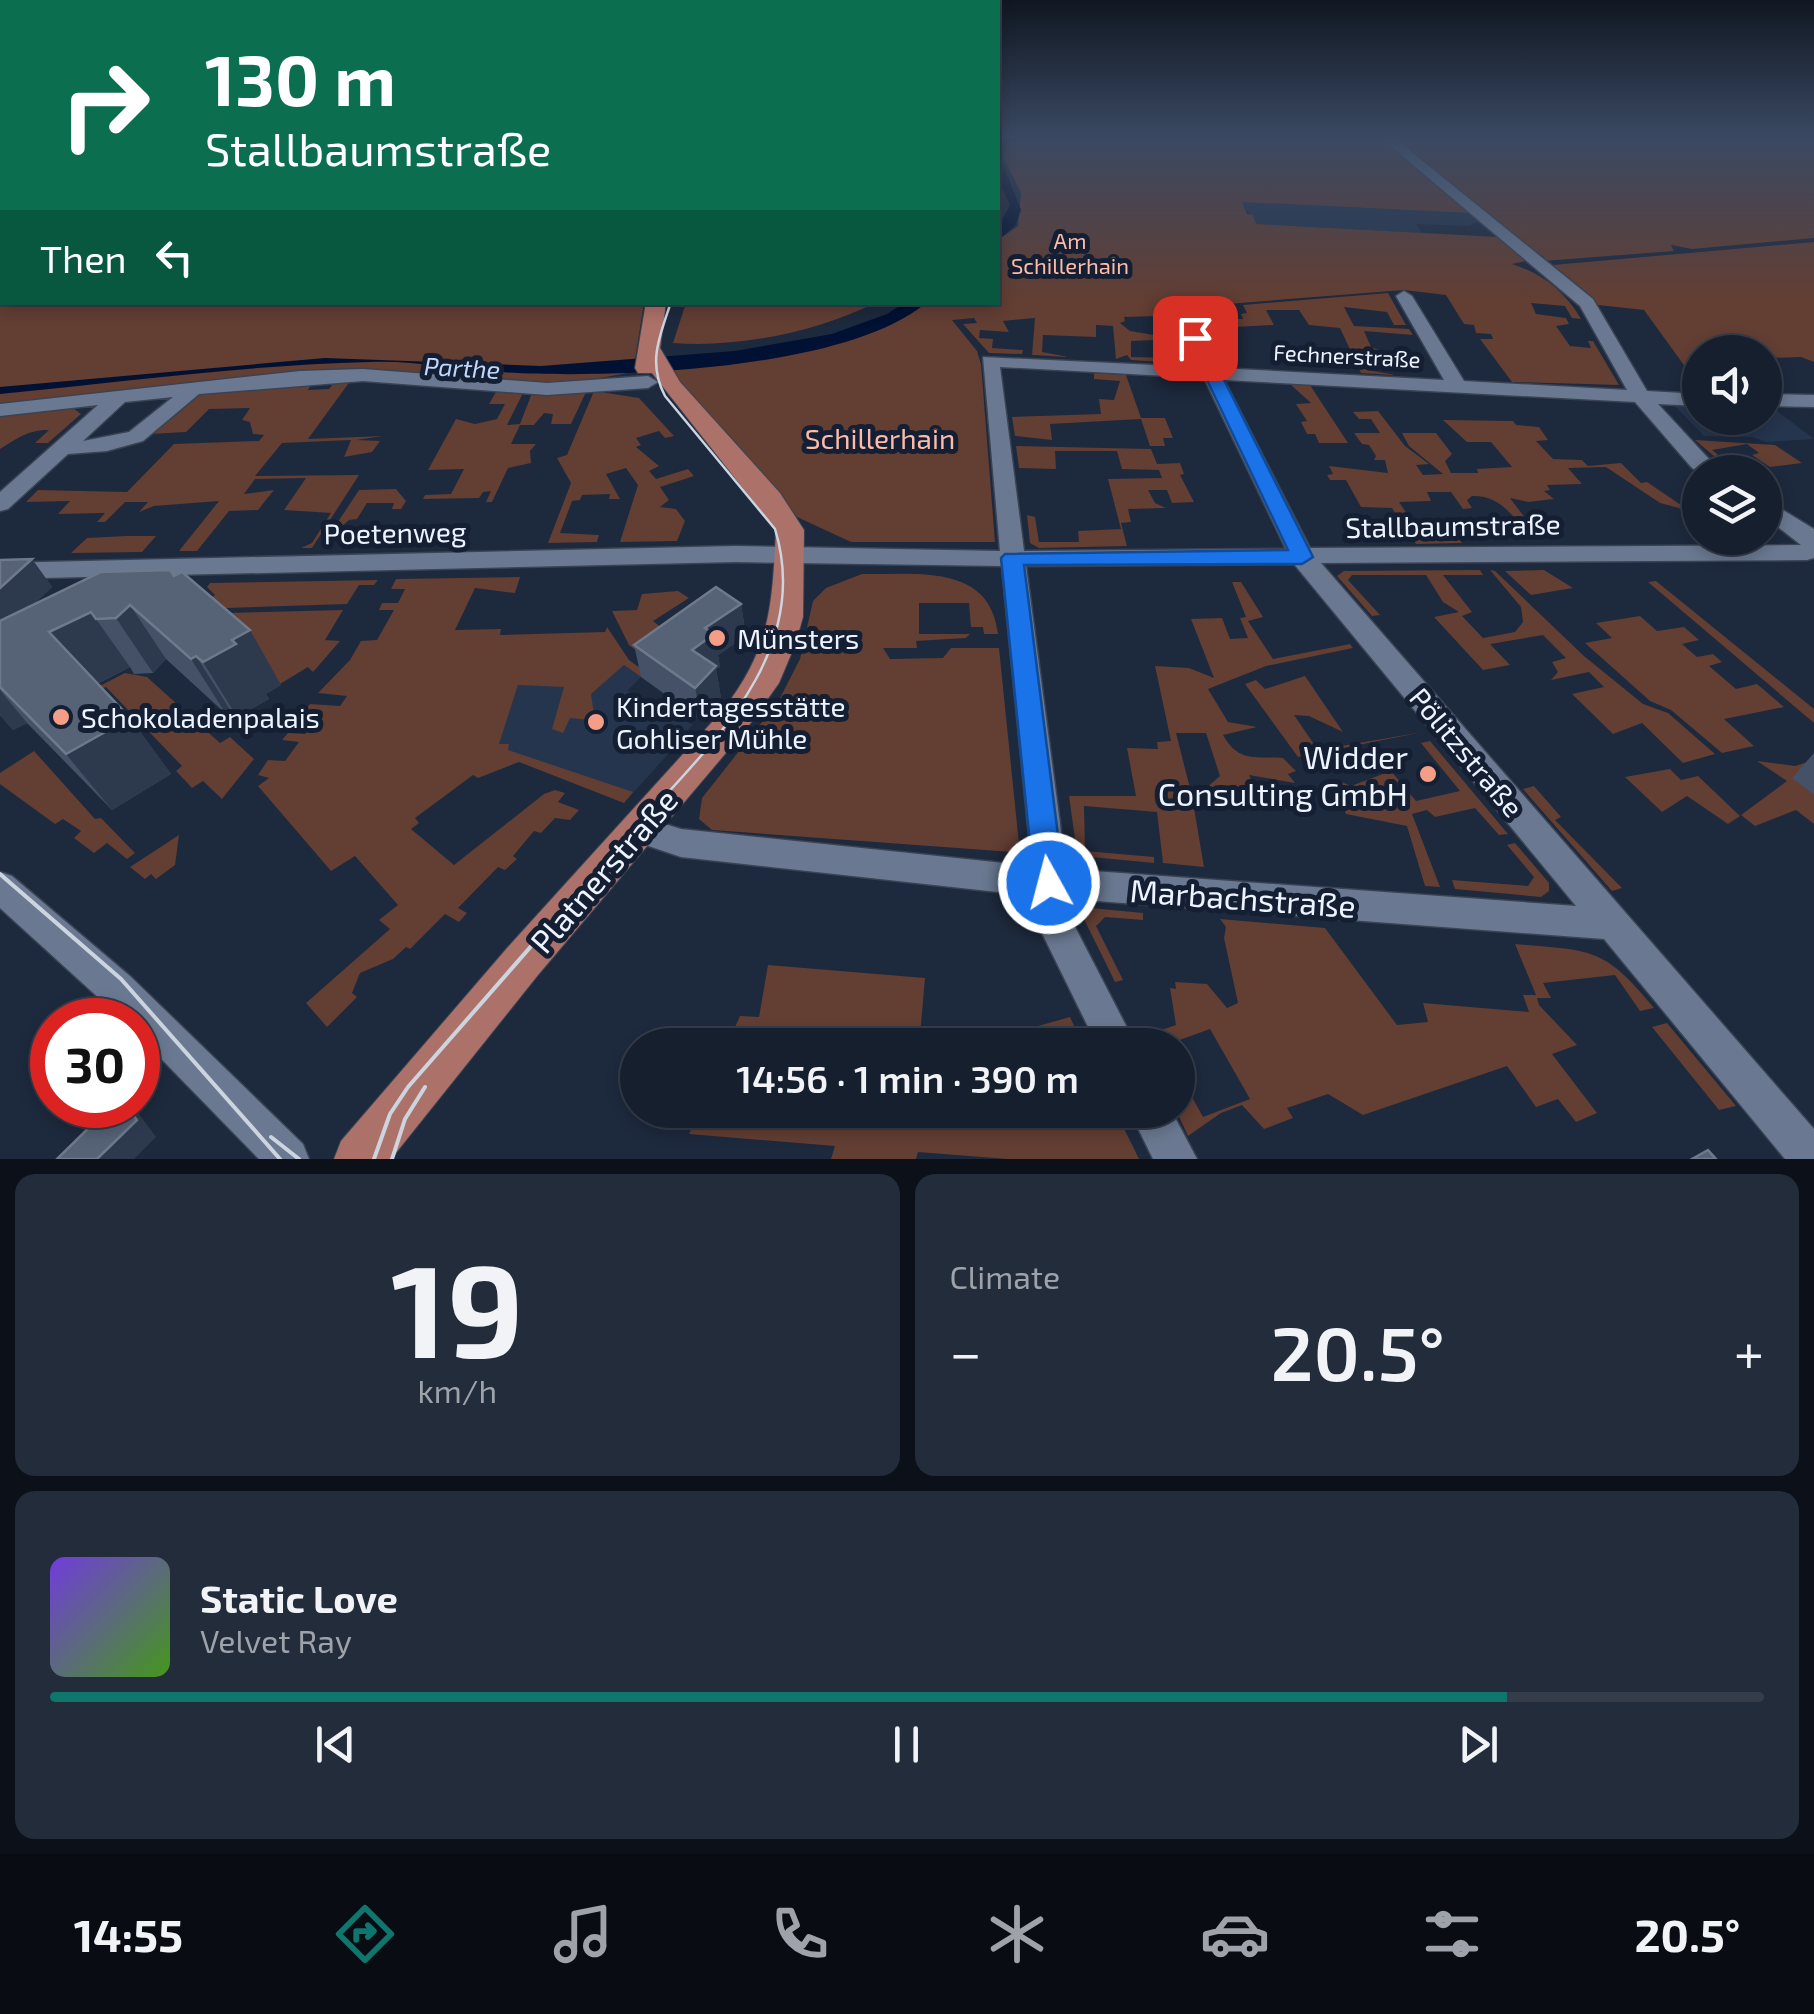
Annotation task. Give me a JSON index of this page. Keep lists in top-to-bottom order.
{
  "streets": {
    "main road": ["Platnerstraße"],
    "street": [
      "Fechnerstraße",
      "Stallbaumstraße",
      "Poetenweg",
      "Pölitzstraße",
      "Marbachstraße"
    ]
  },
  "crossings": [
    ["Fechnerstraße", "Stallbaumstraße"],
    ["Fechnerstraße", "Pölitzstraße"],
    ["Stallbaumstraße", "Poetenweg"],
    ["Stallbaumstraße", "Pölitzstraße"],
    ["Stallbaumstraße", "Platnerstraße"],
    ["Poetenweg", "Platnerstraße"],
    ["Pölitzstraße", "Marbachstraße"],
    ["Platnerstraße", "Marbachstraße"]
  ],
  "water": ["Parthe"],
  "parks": ["Am Schillerhain", "Schillerhain"],
  "places": [
    "Münsters",
    "Schokoladenpalais",
    "Kindertagesstätte Gohliser Mühle",
    "Widder Consulting GmbH"
  ],
  "page": {
    "turn": ["130 m", "Stallbaumstraße"],
    "then": "Then",
    "limit": "30",
    "trip": "14:56 · 1 min · 390 m",
    "tile": [
      ["19", "km/h"],
      "Climate"
    ],
    "heat": ["−", "20.5°", "+"],
    "song": ["Static Love", "Velvet Ray"],
    "tabs": ["14:55", "20.5°"]
  }
}
